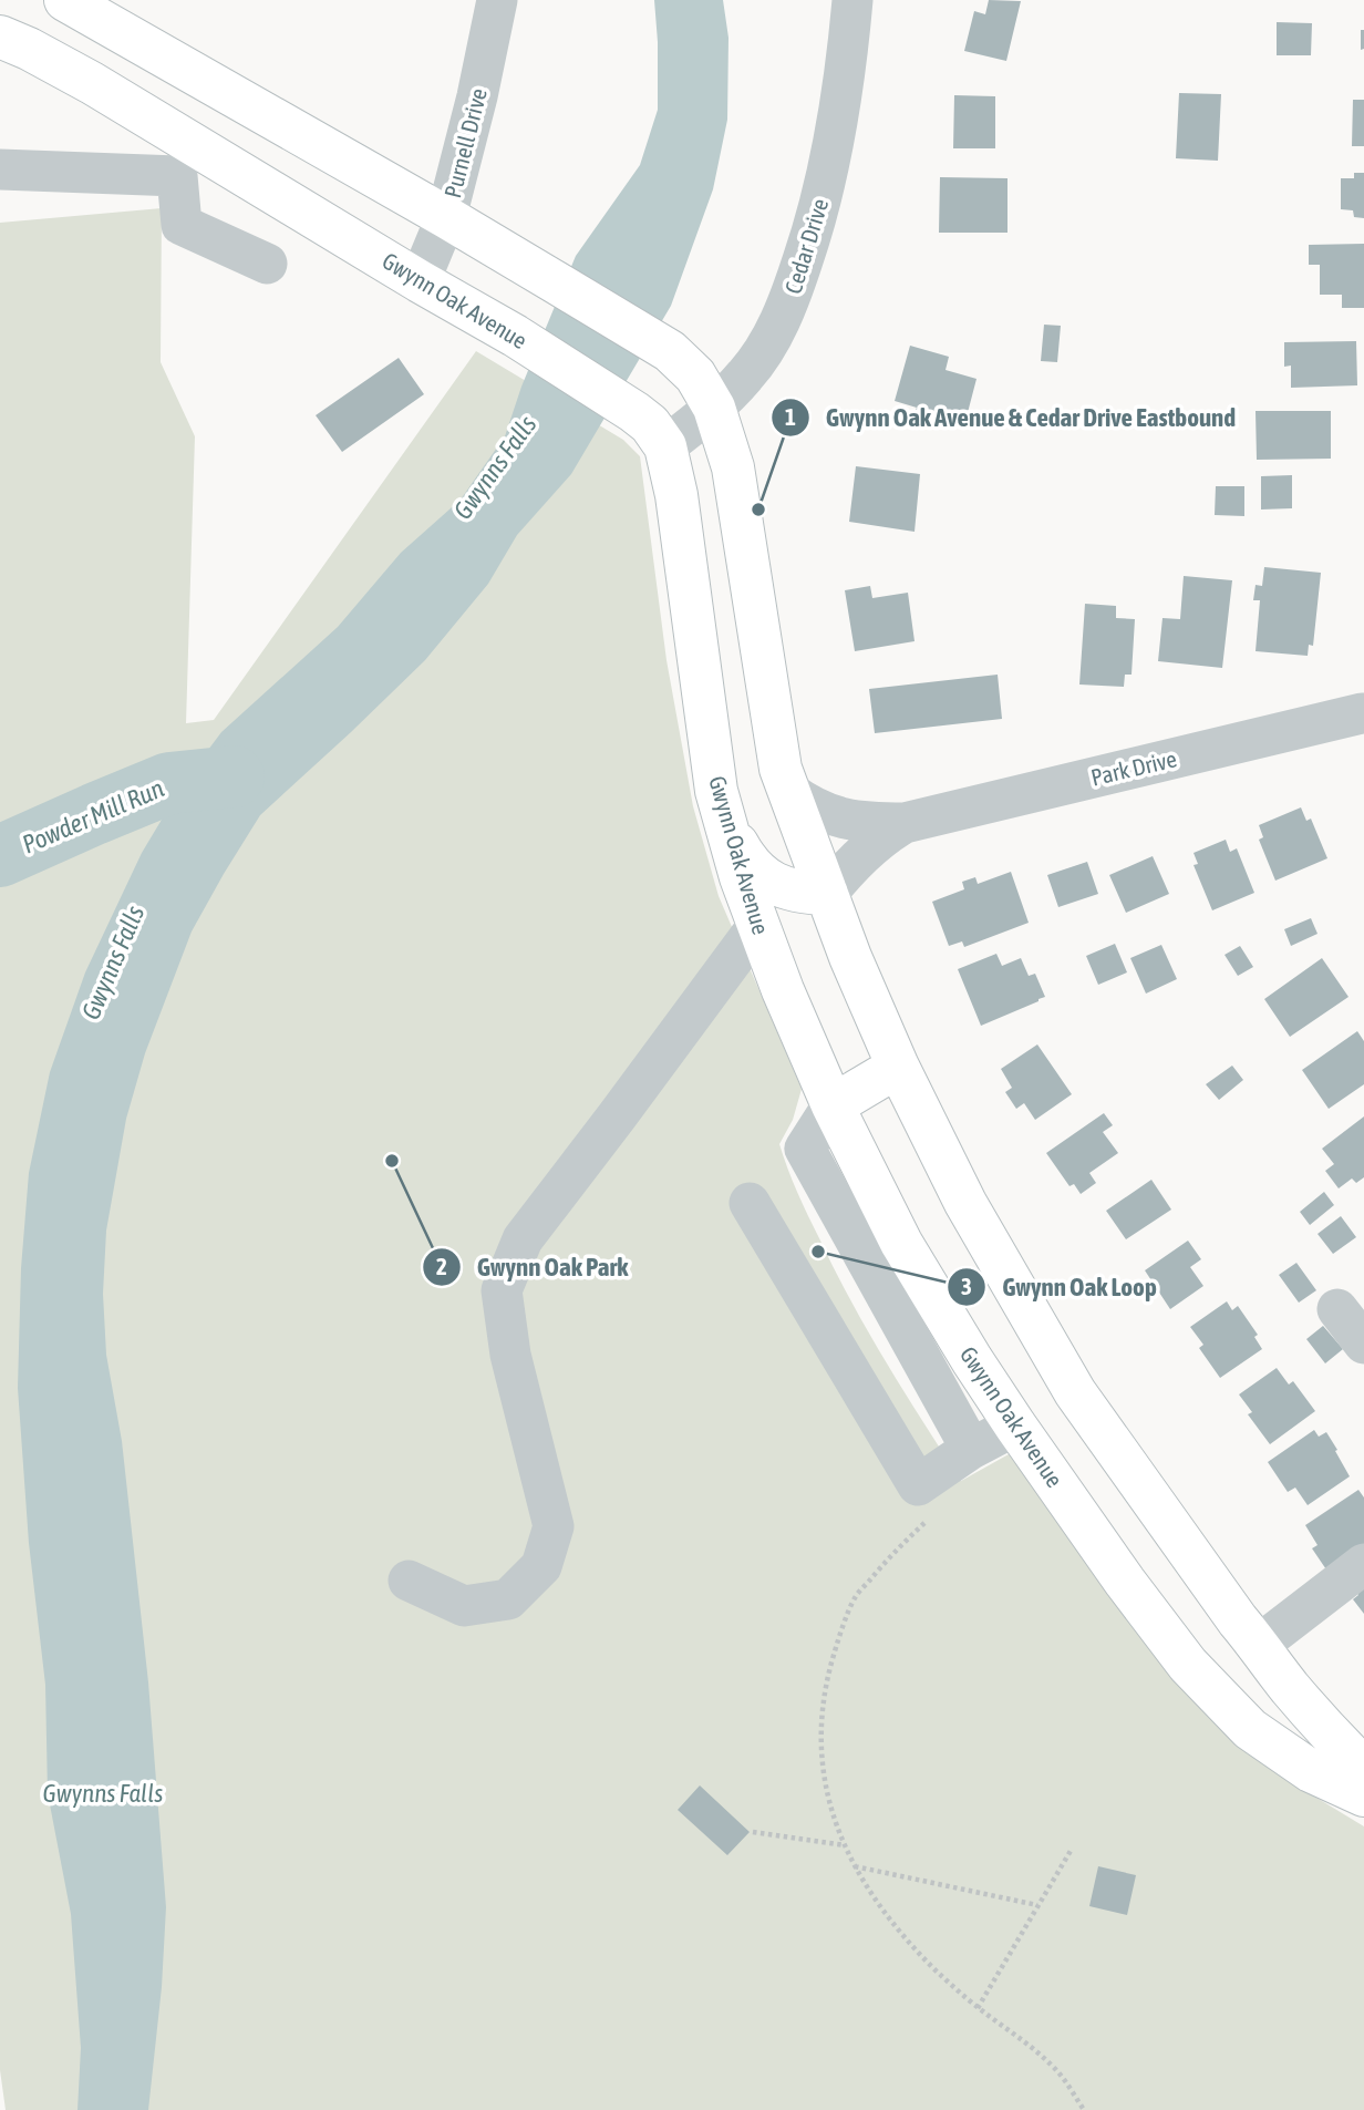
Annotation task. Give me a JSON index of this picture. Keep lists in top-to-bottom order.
{
  "streets": {
    "main road": ["Gwynn Oak Avenue"],
    "street": ["Purnell Drive", "Cedar Drive", "Park Drive"]
  },
  "crossings": [
    ["Purnell Drive", "Gwynn Oak Avenue"],
    ["Cedar Drive", "Gwynn Oak Avenue"]
  ],
  "water": ["Gwynns Falls", "Powder Mill Run"],
  "places": ["Gwynn Oak Avenue & Cedar Drive Eastbound", "Gwynn Oak Park", "Gwynn Oak Loop"]
}
